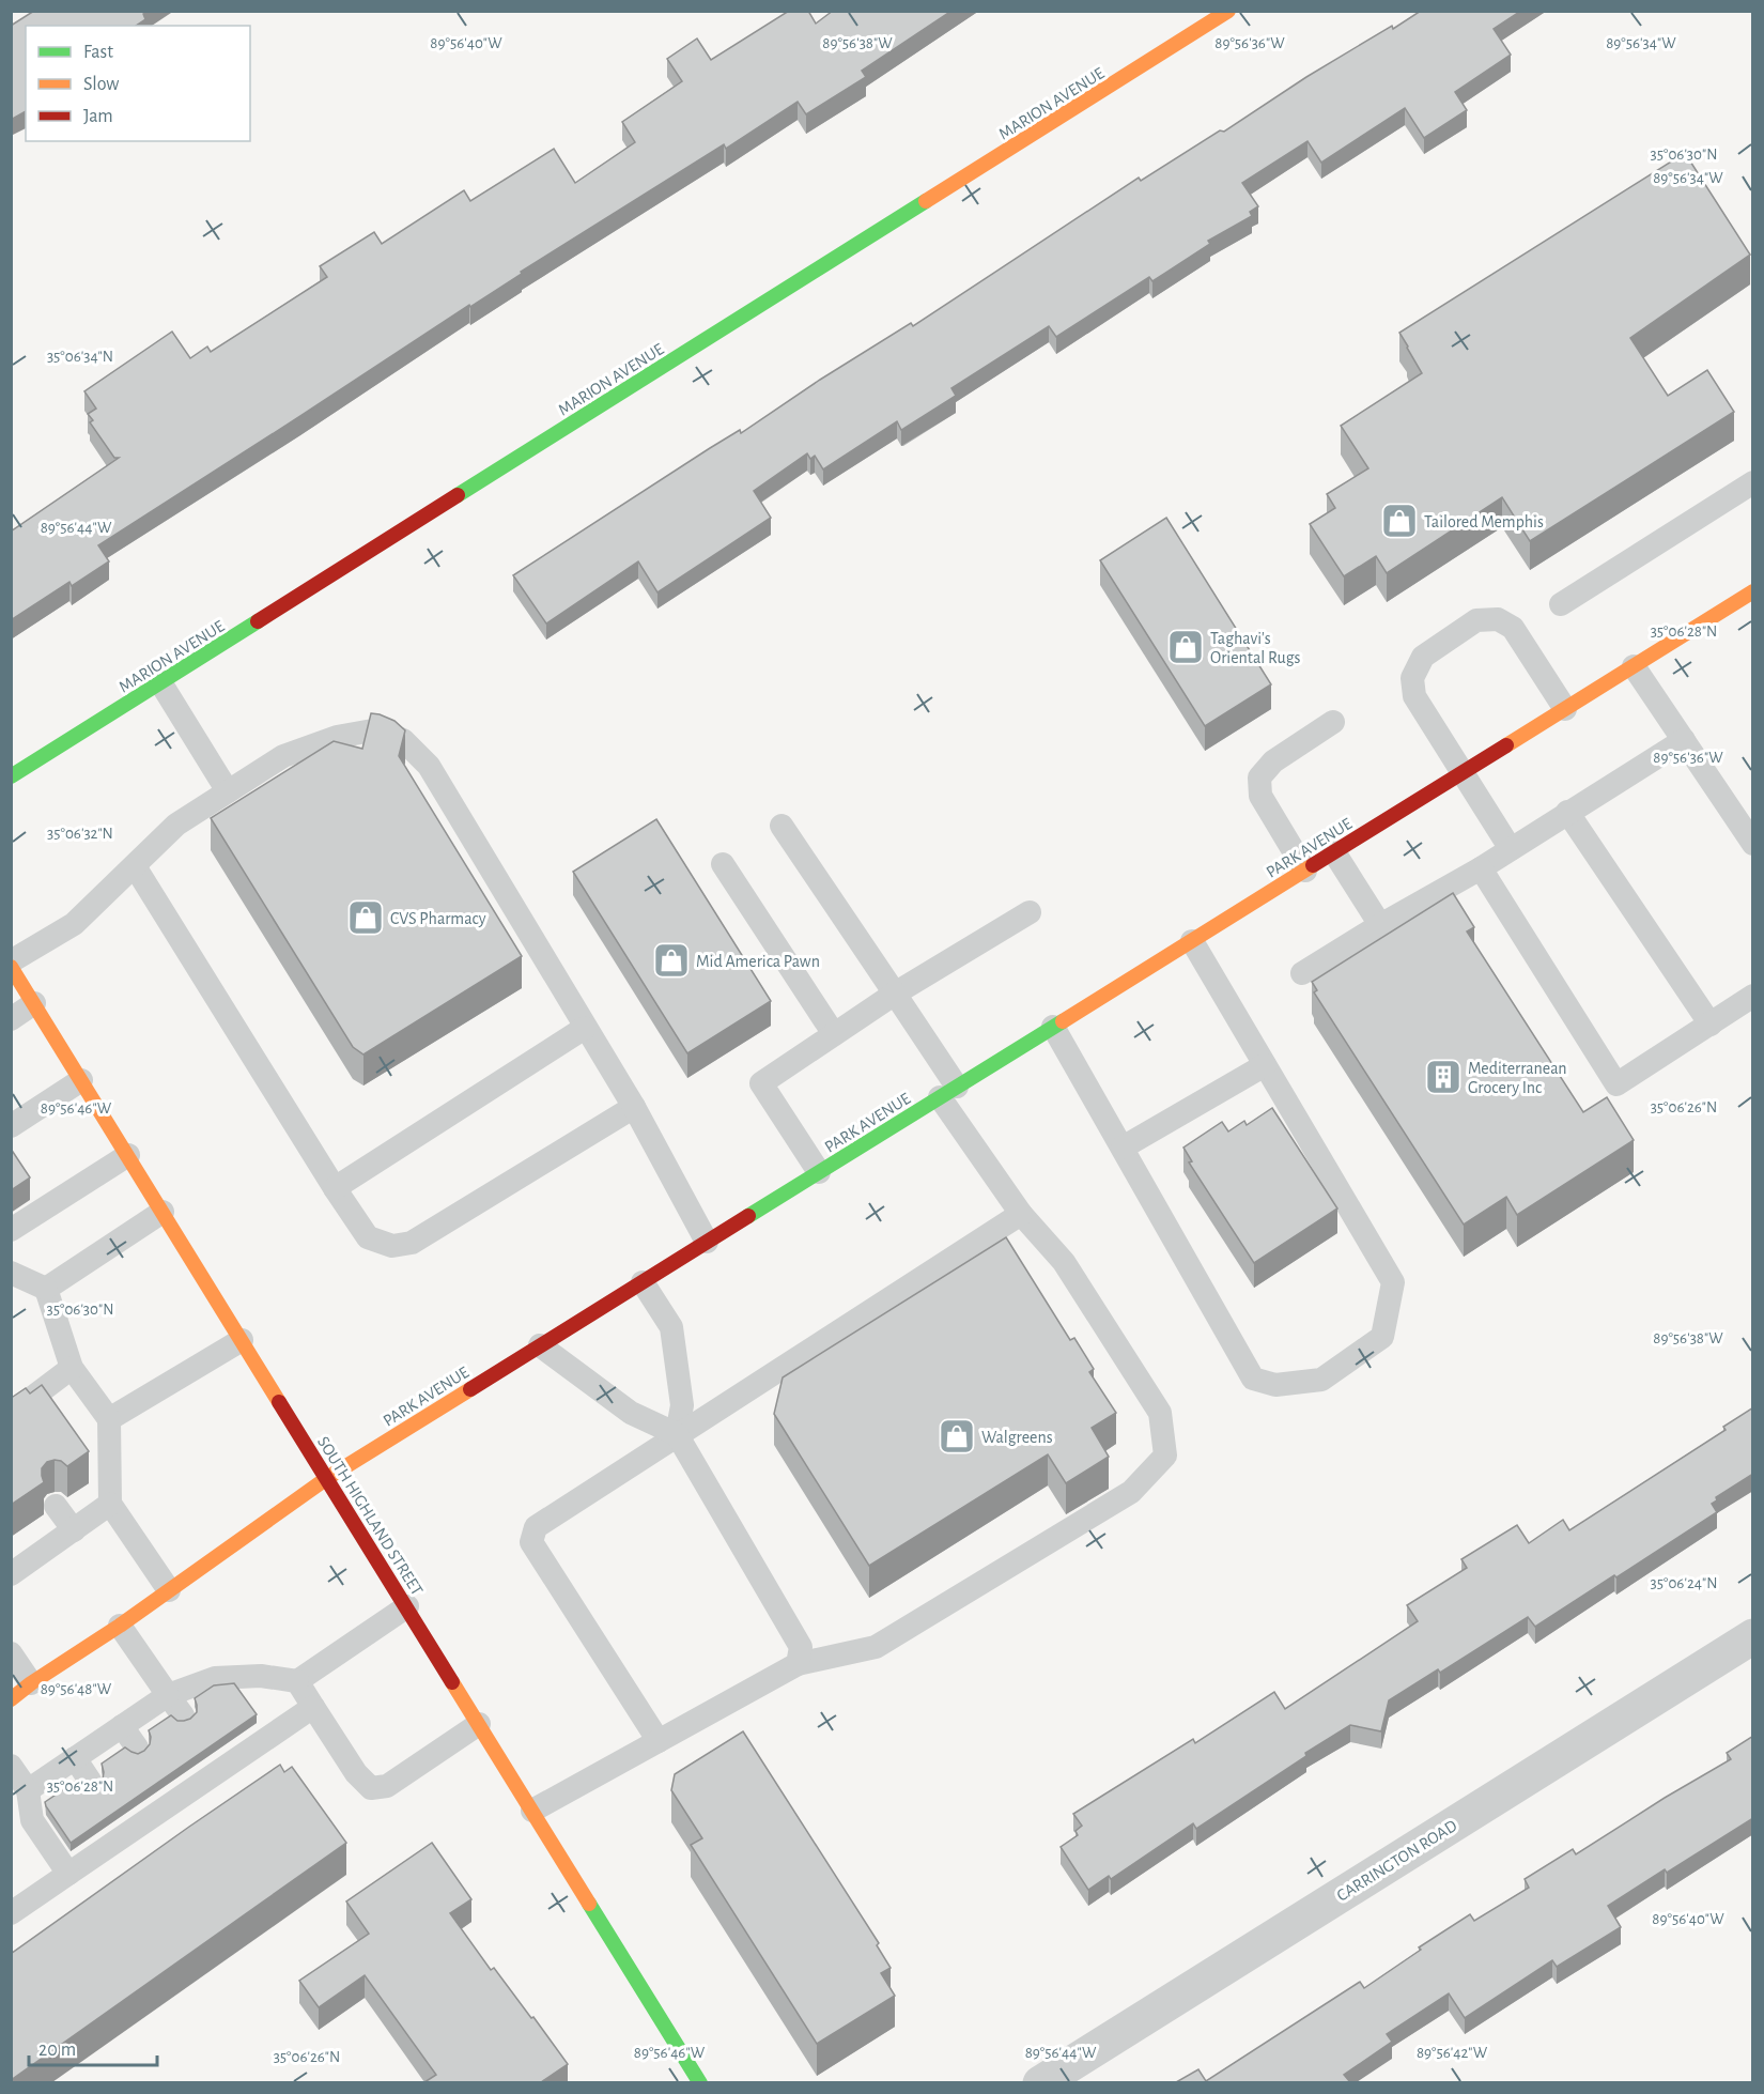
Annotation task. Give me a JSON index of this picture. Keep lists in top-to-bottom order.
{
  "streets": {
    "main road": ["MARION AVENUE", "PARK AVENUE", "SOUTH HIGHLAND STREET"],
    "street": ["CARRINGTON ROAD"]
  },
  "crossings": [
    ["PARK AVENUE", "SOUTH HIGHLAND STREET"]
  ],
  "places": {
    "shop": [
      "Tailored Memphis",
      "Taghavi's Oriental Rugs",
      "CVS Pharmacy",
      "Mid America Pawn",
      "Walgreens"
    ],
    "building": ["Mediterranean Grocery Inc"]
  },
  "legend": ["Fast", "Slow", "Jam"],
  "scale_bar": "20 m",
  "coordinates": [
    "89°56'40\"W",
    "89°56'38\"W",
    "89°56'36\"W",
    "89°56'34\"W",
    "35°06'30\"N",
    "35°06'34\"N",
    "89°56'44\"W",
    "35°06'28\"N",
    "35°06'32\"N",
    "35°06'26\"N",
    "89°56'46\"W",
    "35°06'24\"N",
    "89°56'48\"W",
    "89°56'42\"W"
  ]
}
